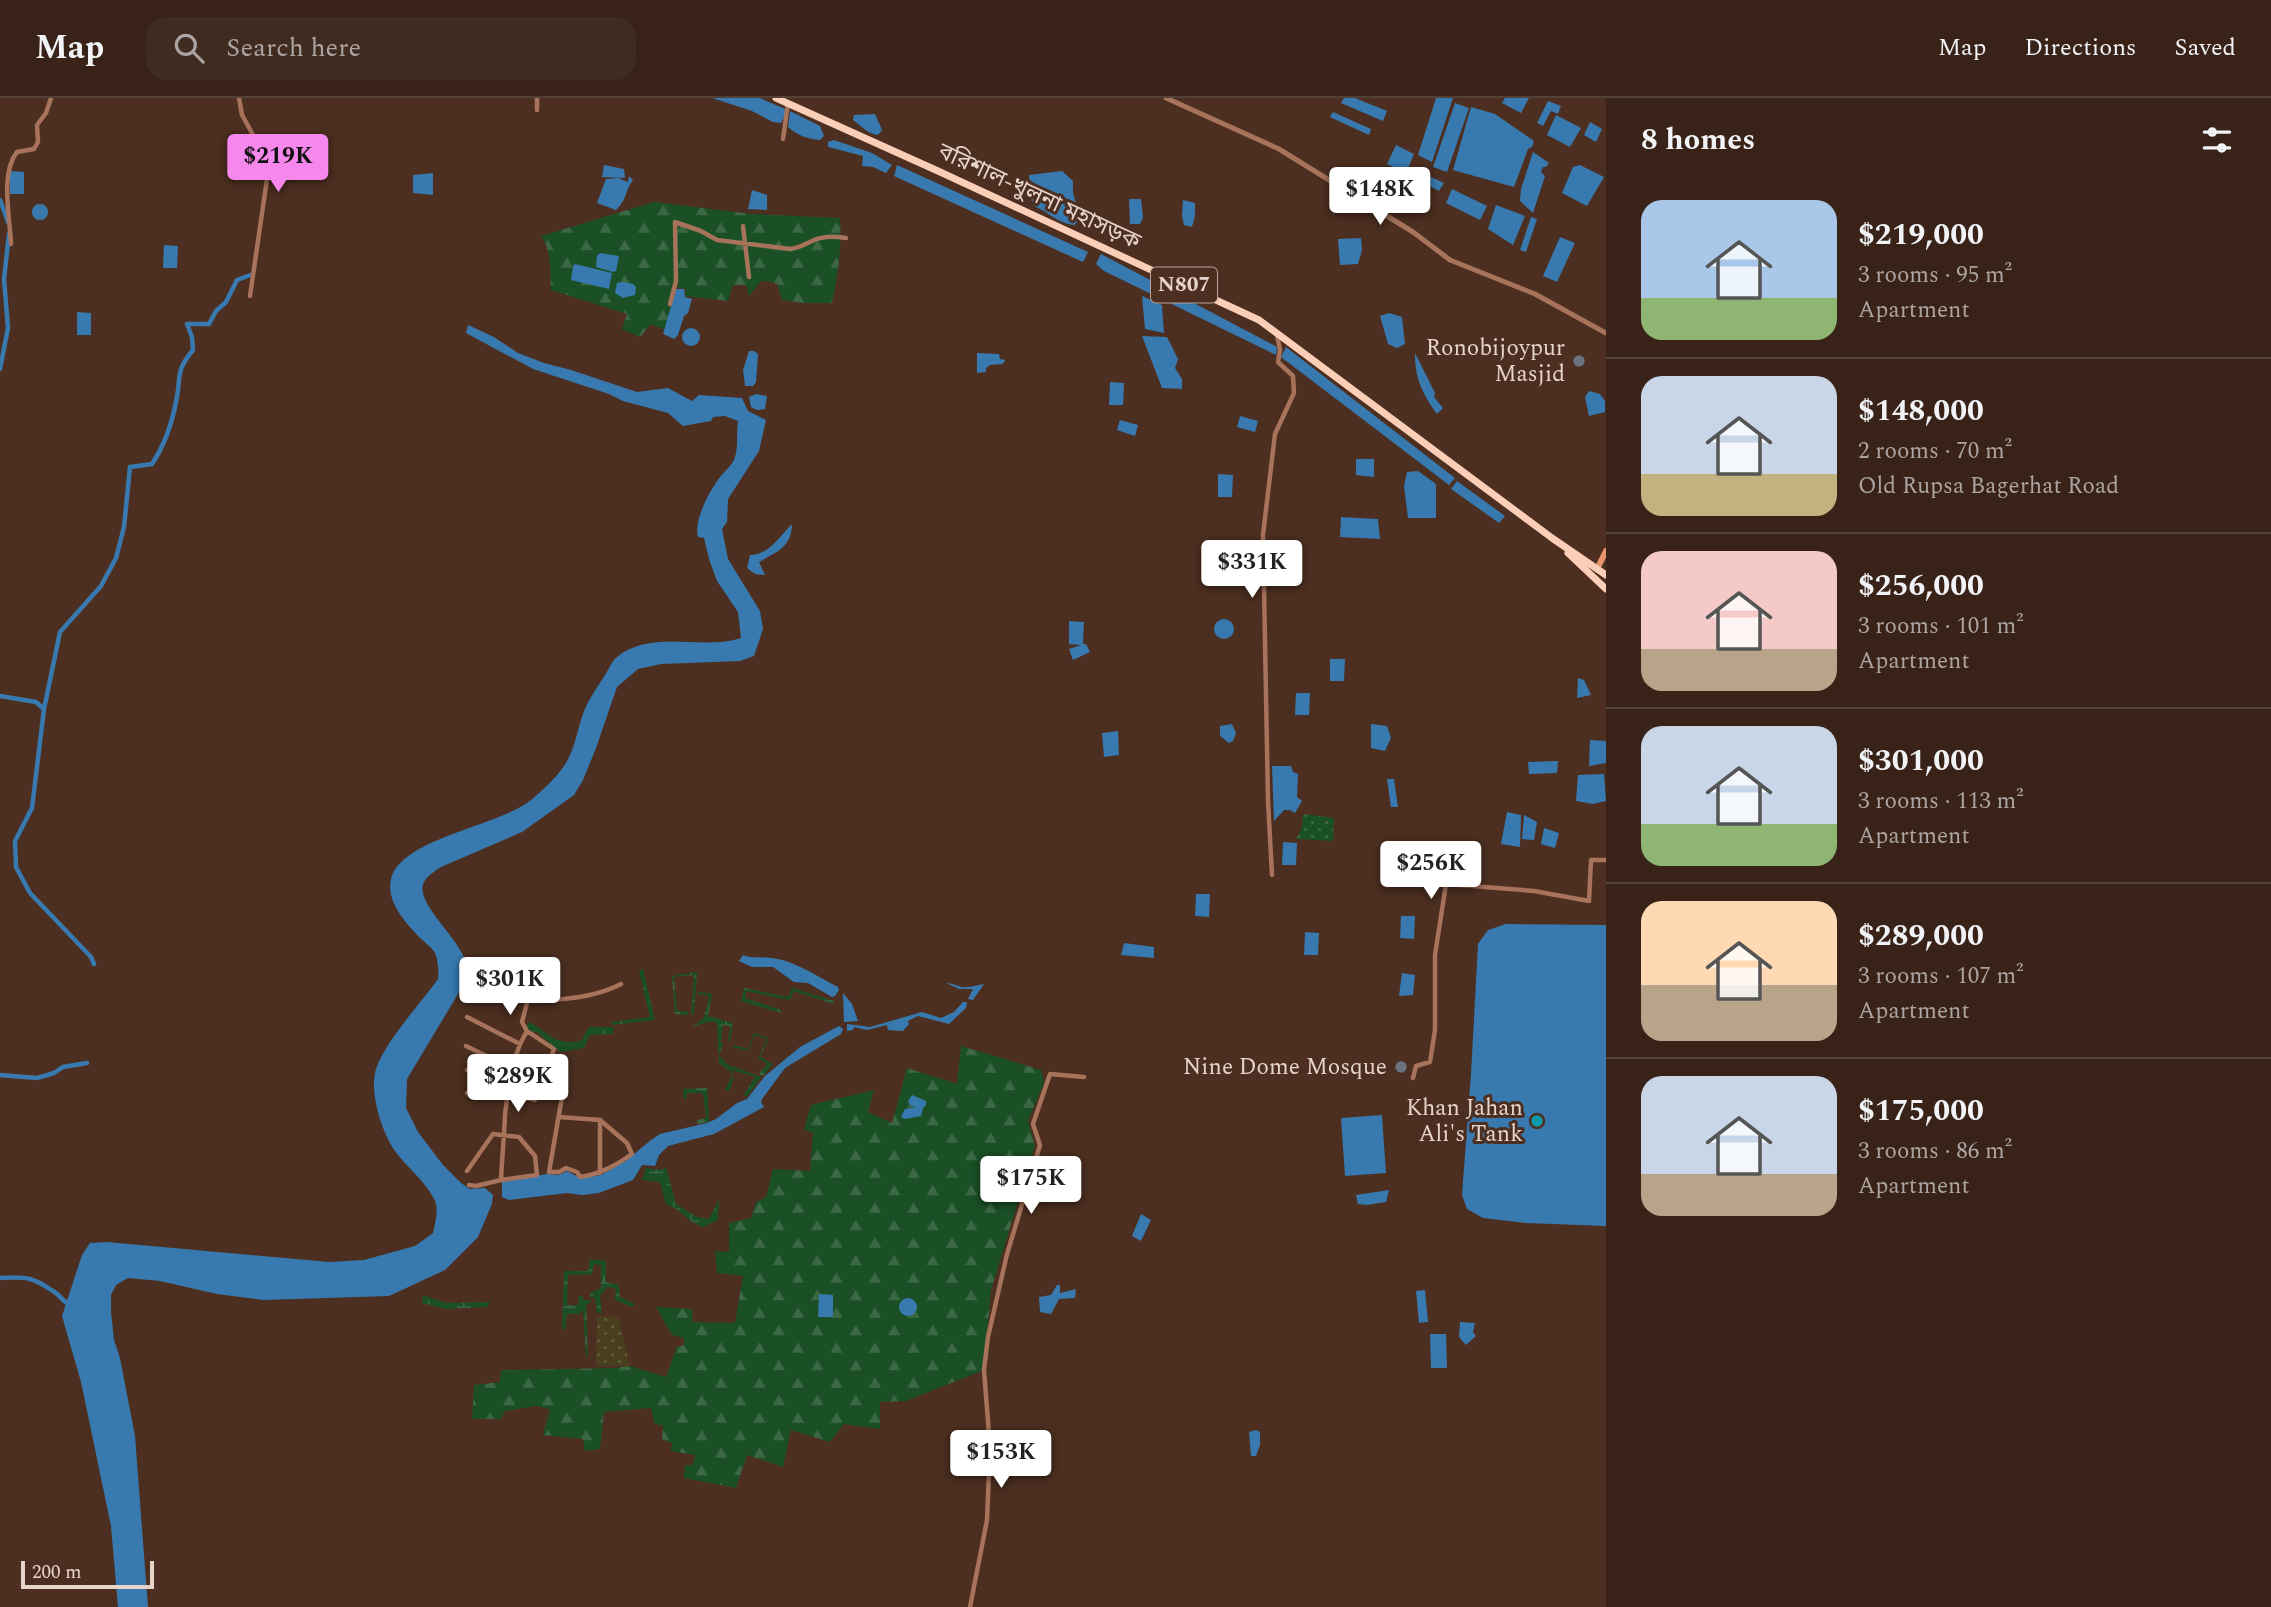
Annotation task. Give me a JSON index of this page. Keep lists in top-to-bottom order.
{
  "streets": {
    "highway": ["বরিশাল-খুলনা মহাসড়ক", "N807"]
  },
  "places": ["Ronobijoypur Masjid", "Nine Dome Mosque", "Khan Jahan Ali's Tank"],
  "scale_bar": "200 m",
  "page": {
    "header": "Map",
    "search": "Search here",
    "nav": ["Map", "Directions", "Saved"],
    "heading": "8 homes",
    "price": [
      "$219K",
      "$148K",
      "$331K",
      "$256K",
      "$301K",
      "$289K",
      "$175K",
      "$153K"
    ],
    "list": [
      {
        "name": "$219,000",
        "note": "3 rooms · 95 m² · Apartment"
      },
      {
        "name": "$148,000",
        "note": "2 rooms · 70 m² · Old Rupsa Bagerhat Road"
      },
      {
        "name": "$256,000",
        "note": "3 rooms · 101 m² · Apartment"
      },
      {
        "name": "$301,000",
        "note": "3 rooms · 113 m² · Apartment"
      },
      {
        "name": "$289,000",
        "note": "3 rooms · 107 m² · Apartment"
      },
      {
        "name": "$175,000",
        "note": "3 rooms · 86 m² · Apartment"
      }
    ],
    "scale": "200 m"
  }
}
